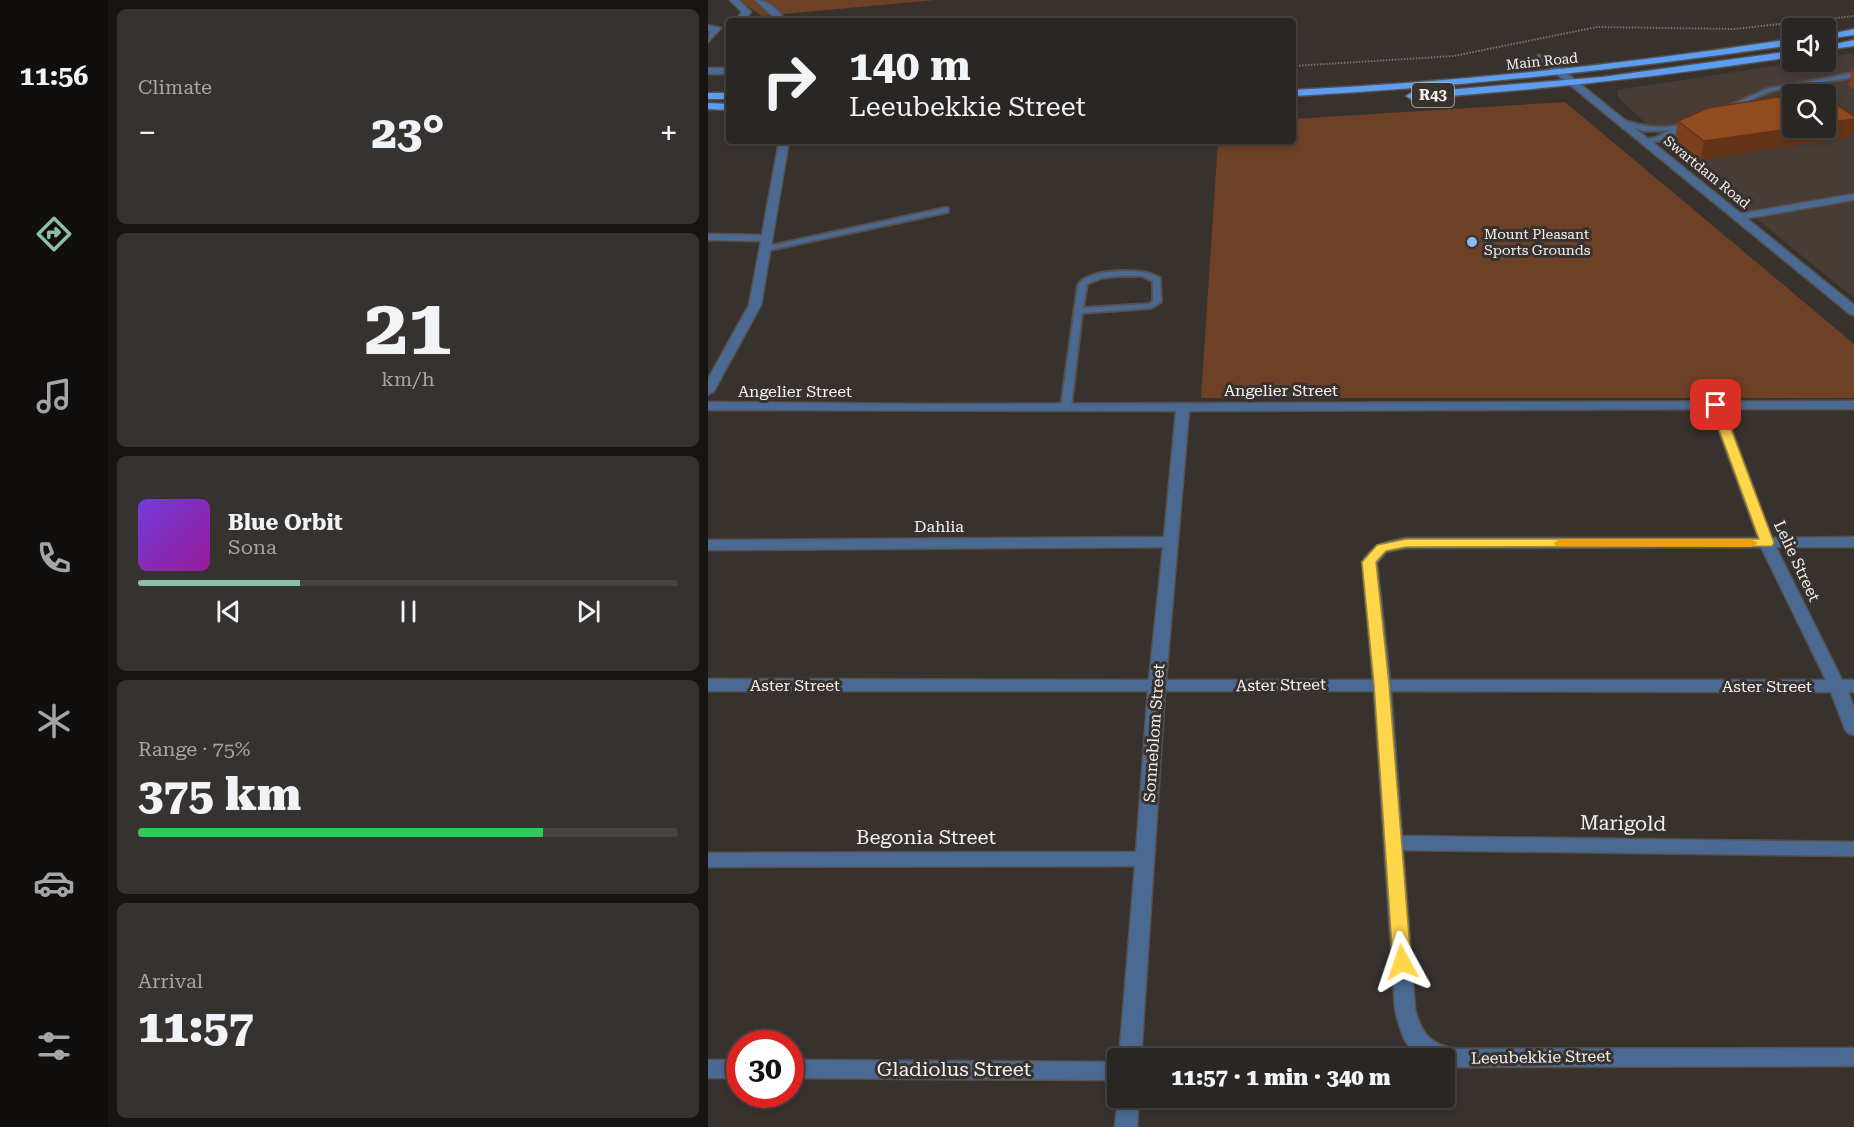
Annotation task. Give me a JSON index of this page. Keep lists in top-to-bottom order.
{
  "streets": {
    "main road": ["Main Road", "R43"],
    "street": [
      "Swartdam Road",
      "Angelier Street",
      "Dahlia",
      "Lelie Street",
      "Aster Street",
      "Sonneblom Street",
      "Marigold",
      "Begonia Street",
      "Leeubekkie Street",
      "Gladiolus Street"
    ]
  },
  "crossings": [
    ["Main Road", "Swartdam Road"],
    ["Angelier Street", "Lelie Street"],
    ["Angelier Street", "Sonneblom Street"],
    ["Dahlia", "Sonneblom Street"],
    ["Lelie Street", "Aster Street"],
    ["Lelie Street", "Leeubekkie Street"],
    ["Aster Street", "Sonneblom Street"],
    ["Aster Street", "Leeubekkie Street"],
    ["Sonneblom Street", "Begonia Street"],
    ["Marigold", "Leeubekkie Street"]
  ],
  "places": ["Mount Pleasant Sports Grounds"],
  "page": {
    "tabs": "11:56",
    "tile": [
      "Climate",
      ["21", "km/h"],
      ["Range · 75%", "375 km"],
      ["Arrival", "11:57"]
    ],
    "turn": ["140 m", "Leeubekkie Street"],
    "heat": ["−", "23°", "+"],
    "song": ["Blue Orbit", "Sona"],
    "limit": "30",
    "trip": "11:57 · 1 min · 340 m"
  }
}
